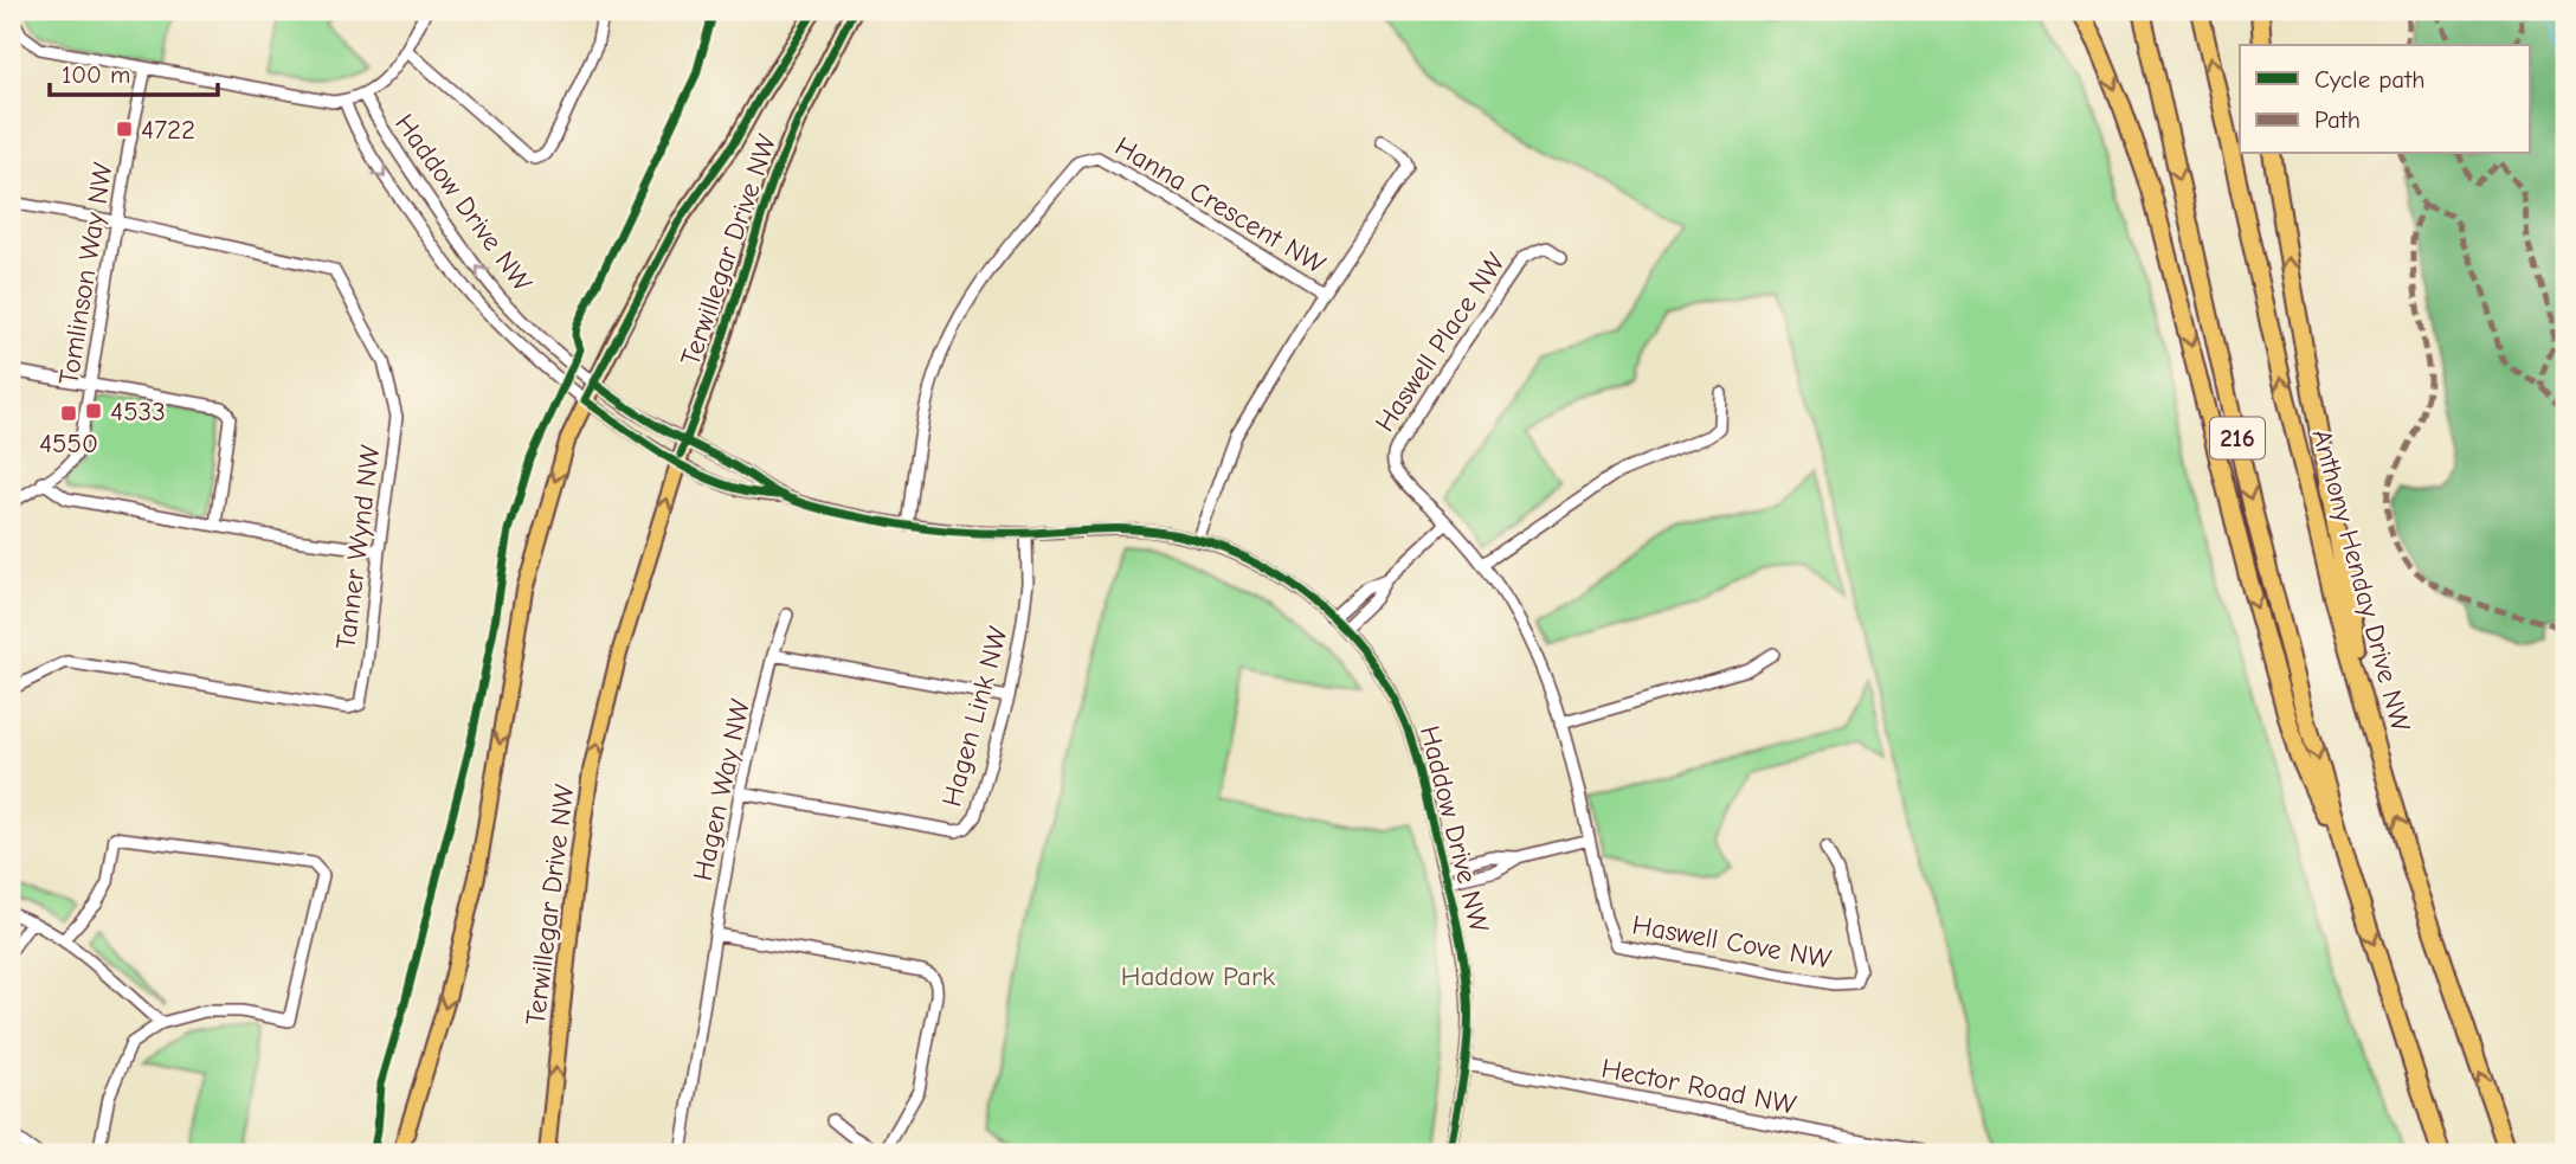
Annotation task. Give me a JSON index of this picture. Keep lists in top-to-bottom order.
{
  "streets": {
    "highway": ["216", "Anthony Henday Drive NW"],
    "main road": ["Terwillegar Drive NW"],
    "street": [
      "Haddow Drive NW",
      "Hanna Crescent NW",
      "Tomlinson Way NW",
      "Haswell Place NW",
      "Tanner Wynd NW",
      "Hagen Link NW",
      "Hagen Way NW",
      "Haswell Cove NW",
      "Hector Road NW"
    ]
  },
  "crossings": [
    ["Haddow Drive NW", "Hanna Crescent NW"],
    ["Haddow Drive NW", "Terwillegar Drive NW"],
    ["Haddow Drive NW", "Hagen Link NW"],
    ["Haddow Drive NW", "Hector Road NW"],
    ["Tomlinson Way NW", "Tanner Wynd NW"],
    ["Hagen Link NW", "Hagen Way NW"]
  ],
  "parks": ["Haddow Park"],
  "places": {
    "transit": ["4722", "4533", "4550"]
  },
  "legend": ["Cycle path", "Path"],
  "scale_bar": "100 m"
}
